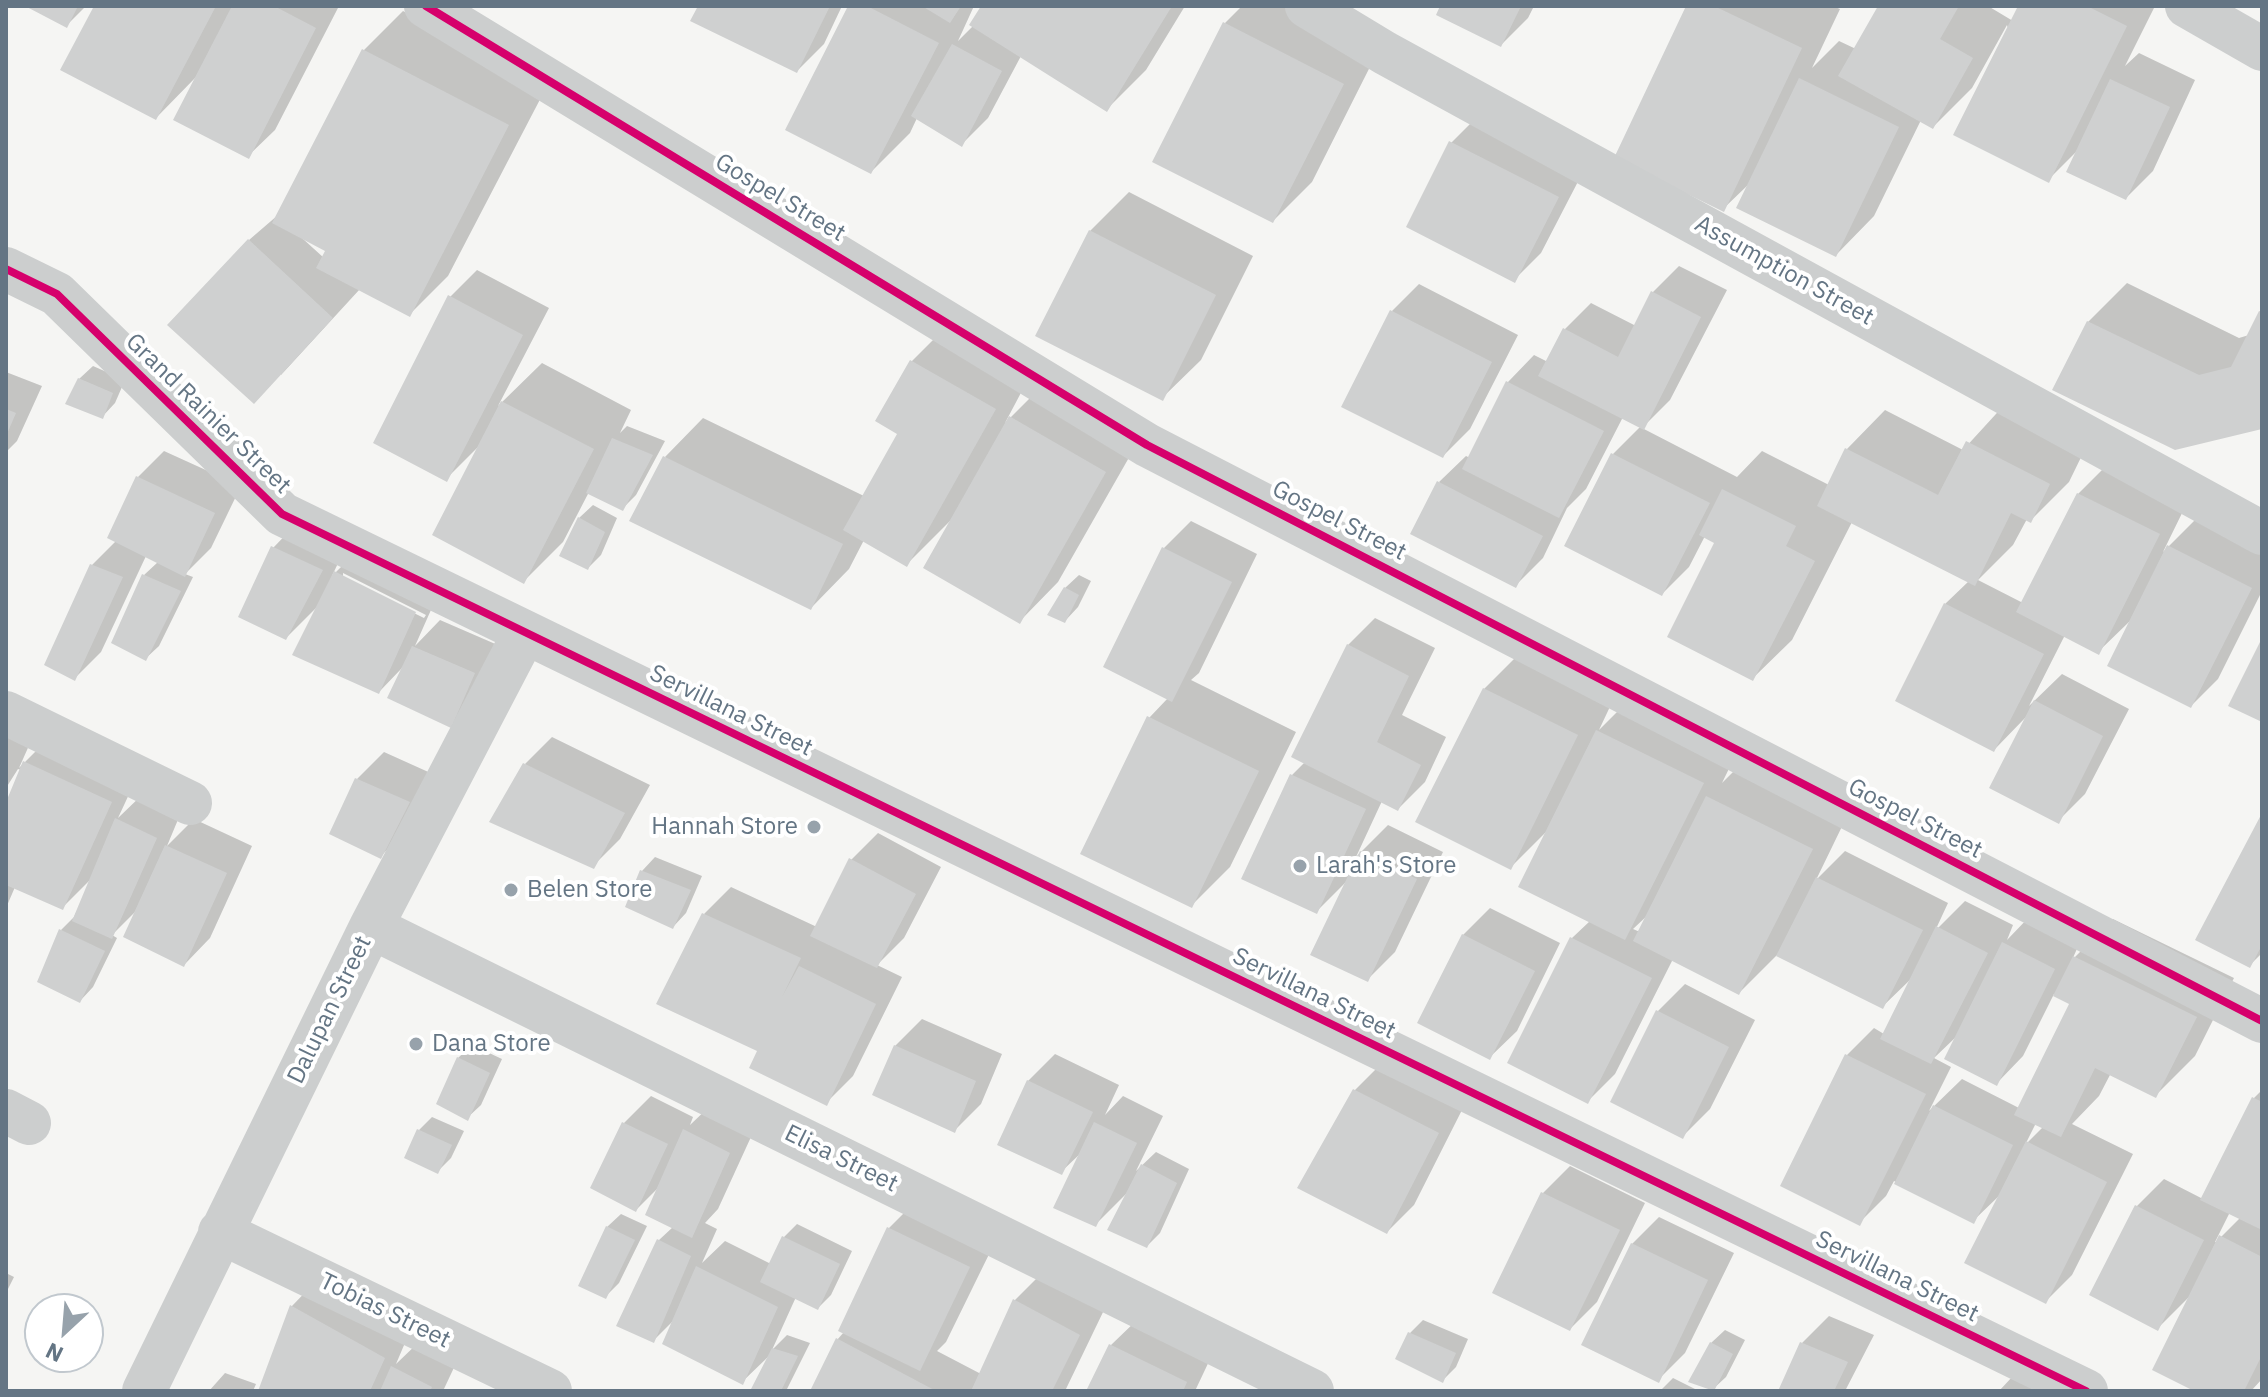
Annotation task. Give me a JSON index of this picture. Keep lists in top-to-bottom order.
{
  "streets": {
    "street": [
      "Gospel Street",
      "Assumption Street",
      "Grand Rainier Street",
      "Servillana Street",
      "Dalupan Street",
      "Elisa Street",
      "Tobias Street"
    ]
  },
  "crossings": [
    ["Grand Rainier Street", "Servillana Street"],
    ["Grand Rainier Street", "Dalupan Street"],
    ["Servillana Street", "Dalupan Street"],
    ["Dalupan Street", "Elisa Street"],
    ["Dalupan Street", "Tobias Street"]
  ],
  "places": [
    "Hannah Store",
    "Larah's Store",
    "Belen Store",
    "Dana Store"
  ],
  "north": "bottom left"
}
